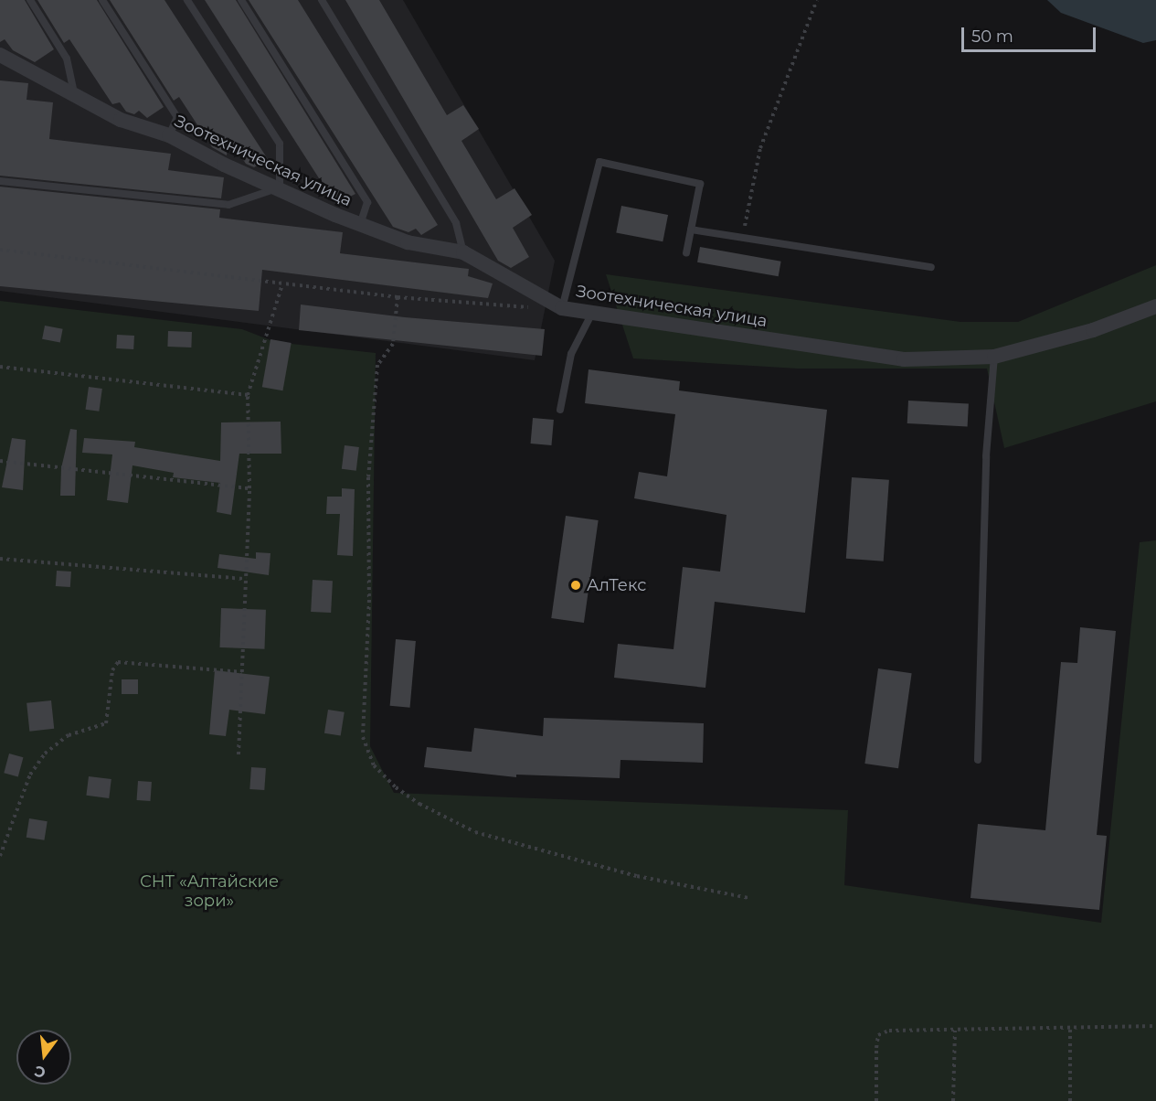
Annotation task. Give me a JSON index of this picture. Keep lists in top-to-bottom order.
{
  "streets": {
    "street": ["Зоотехническая улица"]
  },
  "parks": ["СНТ «Алтайские зори»"],
  "places": ["АлТекс"],
  "scale_bar": "50 m",
  "north": "bottom"
}
